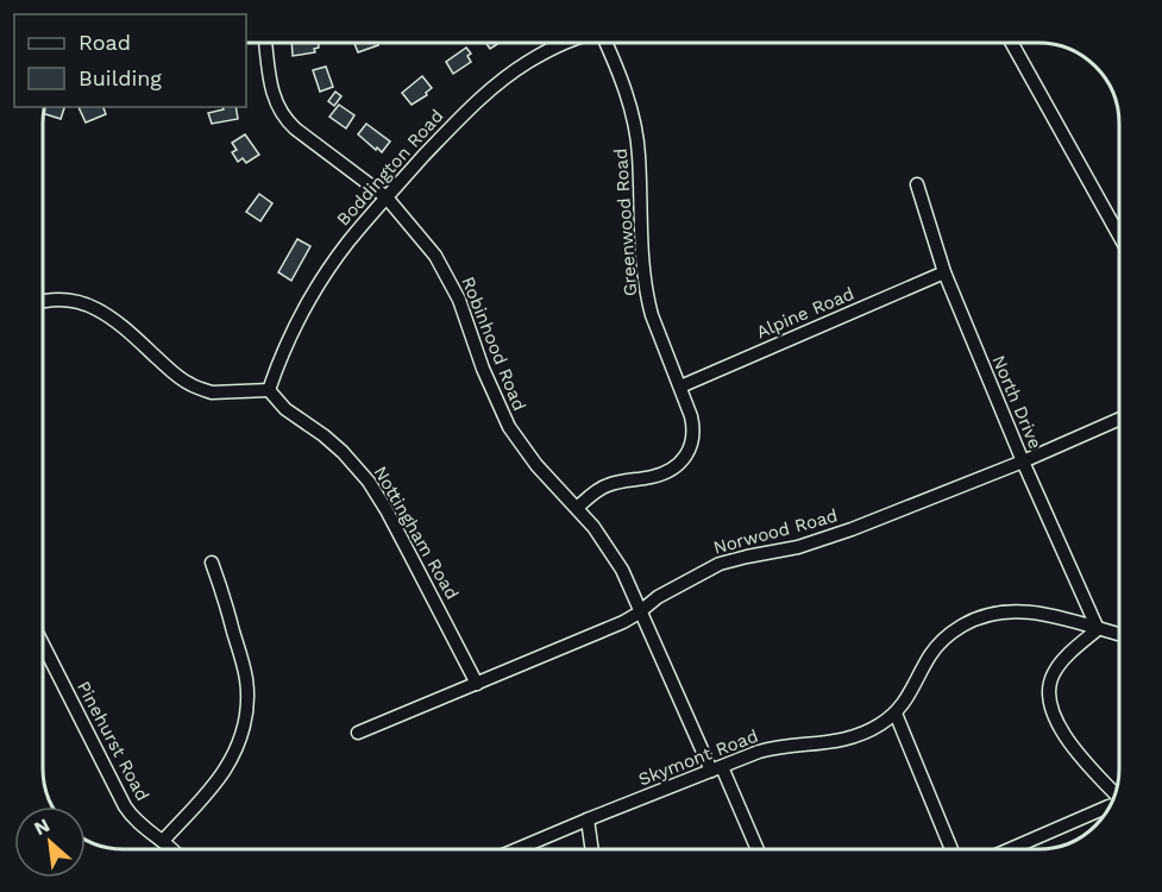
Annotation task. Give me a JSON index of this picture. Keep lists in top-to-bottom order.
{
  "streets": {
    "street": [
      "Boddington Road",
      "Greenwood Road",
      "Alpine Road",
      "Robinhood Road",
      "North Drive",
      "Norwood Road",
      "Nottingham Road",
      "Pinehurst Road",
      "Skymont Road"
    ]
  },
  "crossings": [
    ["Boddington Road", "Robinhood Road"],
    ["Boddington Road", "Nottingham Road"],
    ["Greenwood Road", "Alpine Road"],
    ["Greenwood Road", "Robinhood Road"],
    ["Alpine Road", "North Drive"],
    ["Robinhood Road", "Norwood Road"],
    ["Robinhood Road", "Skymont Road"],
    ["North Drive", "Norwood Road"],
    ["North Drive", "Skymont Road"],
    ["Norwood Road", "Nottingham Road"]
  ],
  "legend": ["Road", "Building"],
  "north": "top left"
}
